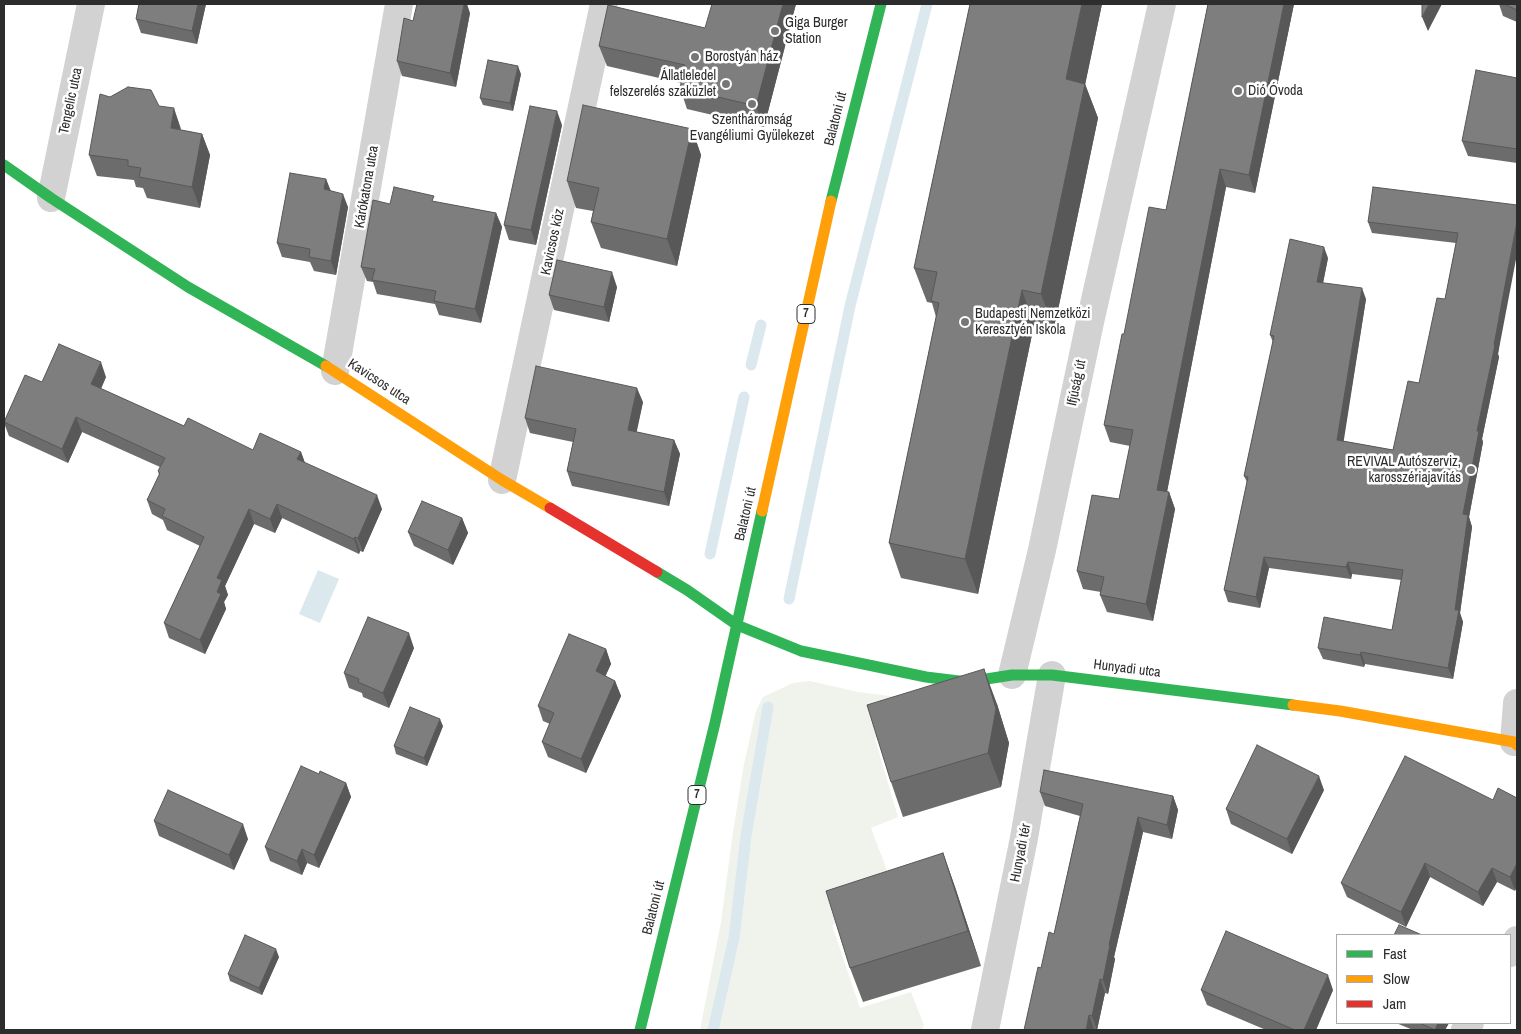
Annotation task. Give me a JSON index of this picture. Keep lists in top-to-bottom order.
{
  "streets": {
    "street": [
      "Tengelic utca",
      "Balatoni út",
      "Kárókatona utca",
      "Kavicsos köz",
      "7",
      "Kavicsos utca",
      "Ifjúság út",
      "Hunyadi utca",
      "Hunyadi tér"
    ]
  },
  "crossings": [
    ["Tengelic utca", "Kavicsos utca"],
    ["Balatoni út", "Kavicsos utca"],
    ["Balatoni út", "Hunyadi utca"],
    ["Kárókatona utca", "Kavicsos utca"],
    ["Kavicsos köz", "Kavicsos utca"],
    ["Kavicsos utca", "Hunyadi utca"],
    ["Ifjúság út", "Hunyadi utca"],
    ["Hunyadi utca", "Hunyadi tér"]
  ],
  "places": [
    "Giga Burger Station",
    "Borostyán ház",
    "Állatleledel felszerelés szaküzlet",
    "Dió Óvoda",
    "Szentháromság Evangéliumi Gyülekezet",
    "Budapesti Nemzetközi Keresztyén Iskola",
    "REVIVAL Autószerviz, karosszériajavítás"
  ],
  "legend": ["Fast", "Slow", "Jam"]
}
